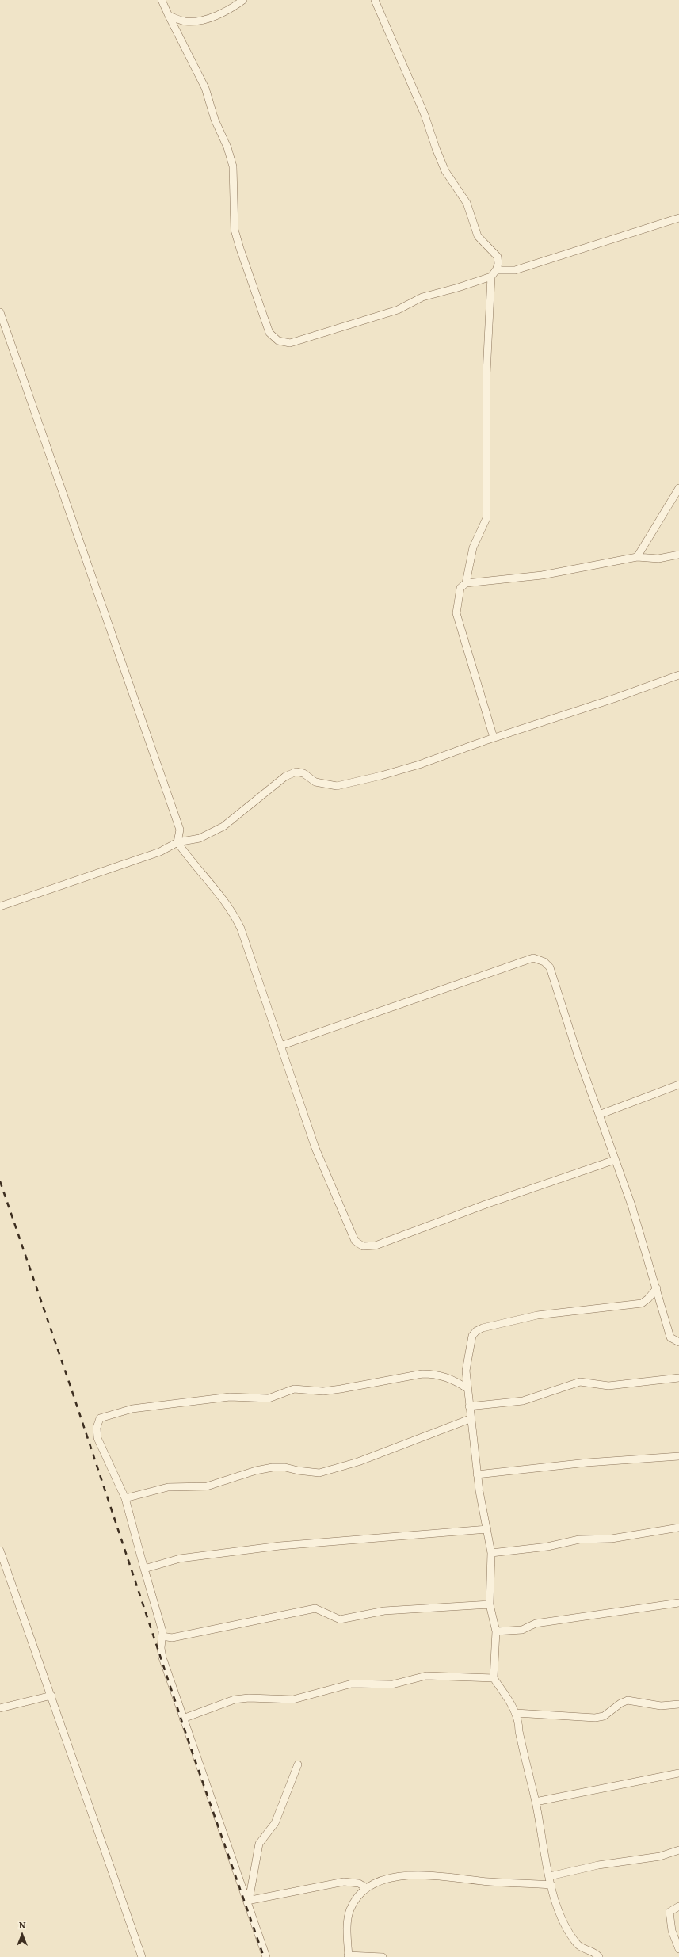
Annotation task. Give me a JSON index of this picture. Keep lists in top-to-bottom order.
{
  "north": "top"
}
